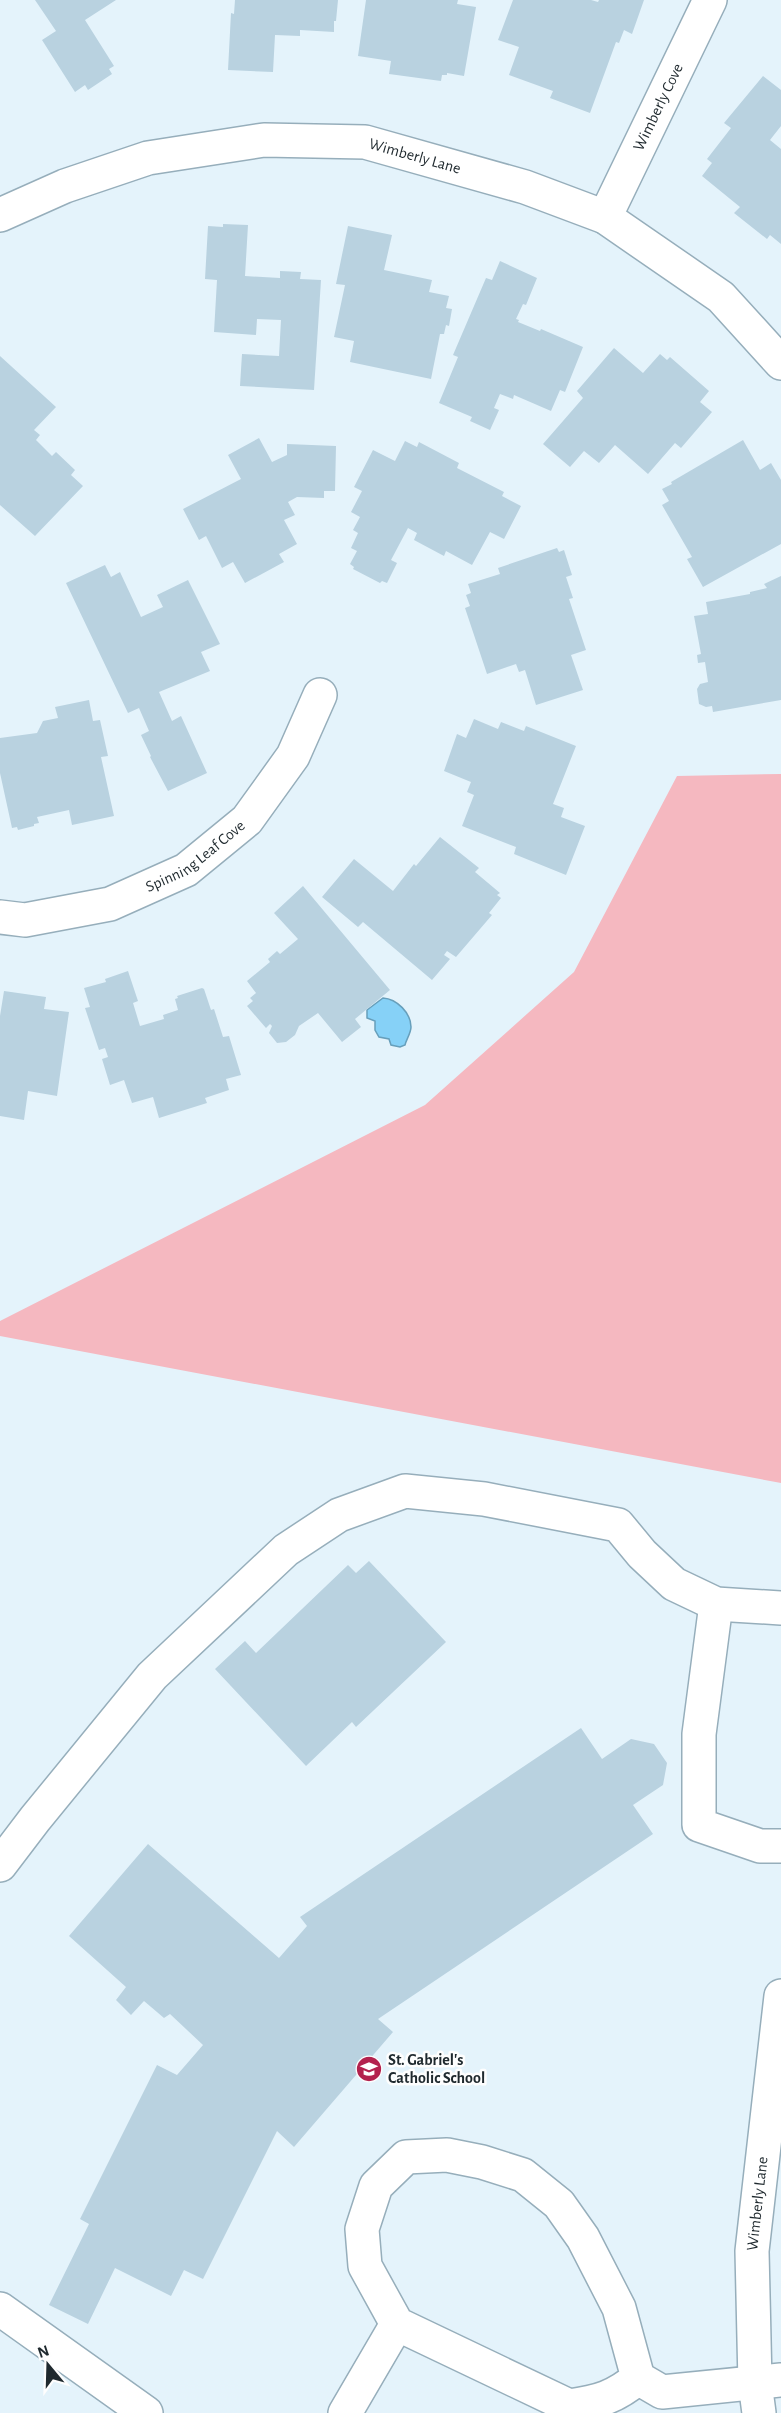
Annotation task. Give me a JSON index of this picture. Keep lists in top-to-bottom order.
{
  "streets": {
    "street": ["Wimberly Cove", "Wimberly Lane", "Spinning Leaf Cove"]
  },
  "crossings": [
    ["Wimberly Cove", "Wimberly Lane"]
  ],
  "places": {
    "school or university": ["St. Gabriel's Catholic School"]
  },
  "north": "top"
}
